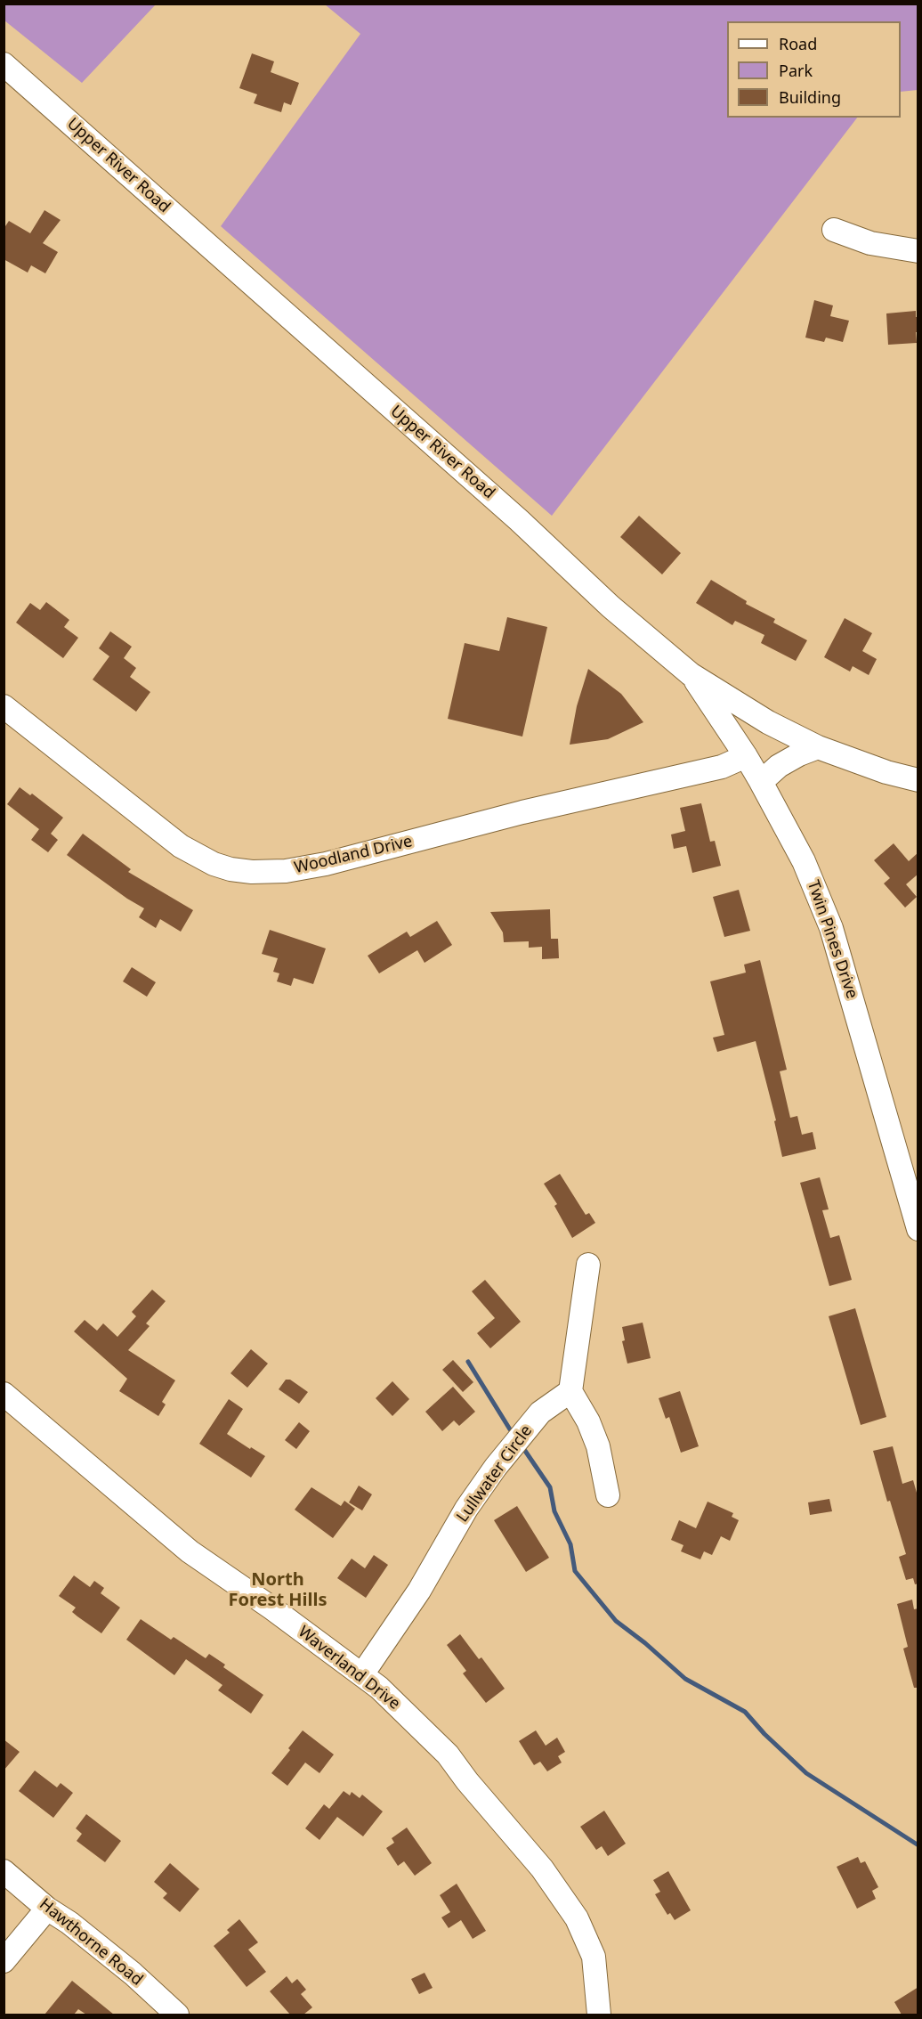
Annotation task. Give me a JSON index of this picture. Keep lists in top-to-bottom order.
{
  "streets": {
    "street": [
      "Upper River Road",
      "Woodland Drive",
      "Twin Pines Drive",
      "Lullwater Circle",
      "Waverland Drive",
      "Hawthorne Road"
    ]
  },
  "crossings": [
    ["Upper River Road", "Twin Pines Drive"],
    ["Woodland Drive", "Twin Pines Drive"],
    ["Lullwater Circle", "Waverland Drive"]
  ],
  "districts": ["North Forest Hills"],
  "legend": ["Road", "Park", "Building"]
}
